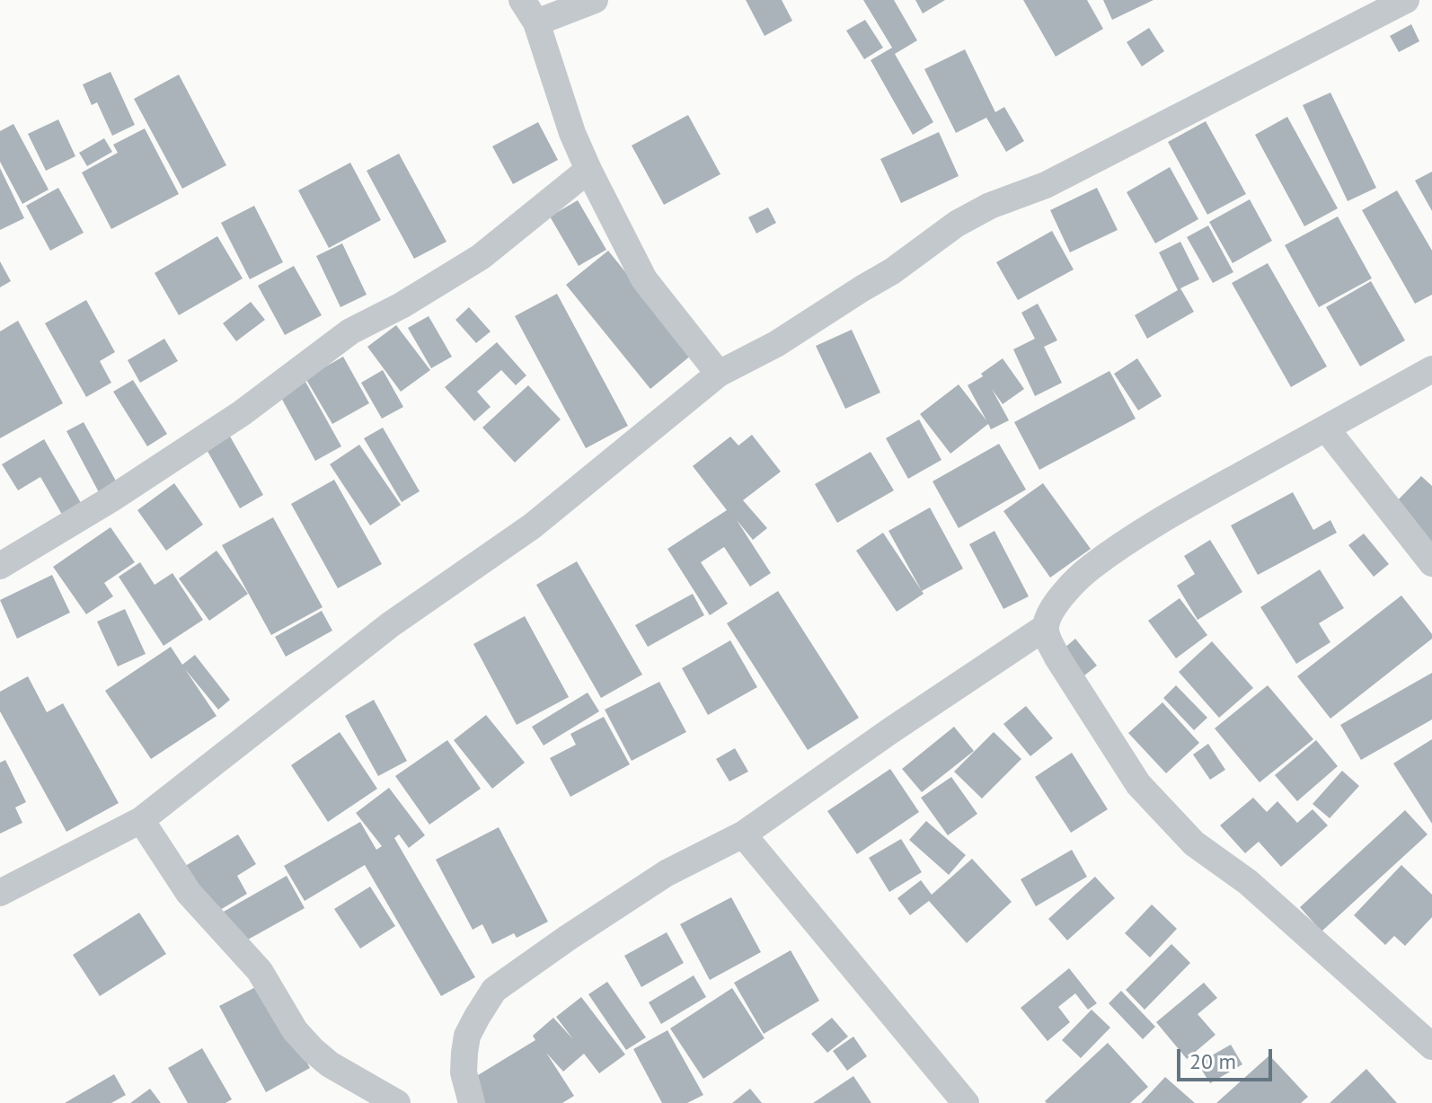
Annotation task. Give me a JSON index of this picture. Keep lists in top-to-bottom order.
{
  "scale_bar": "20 m"
}
